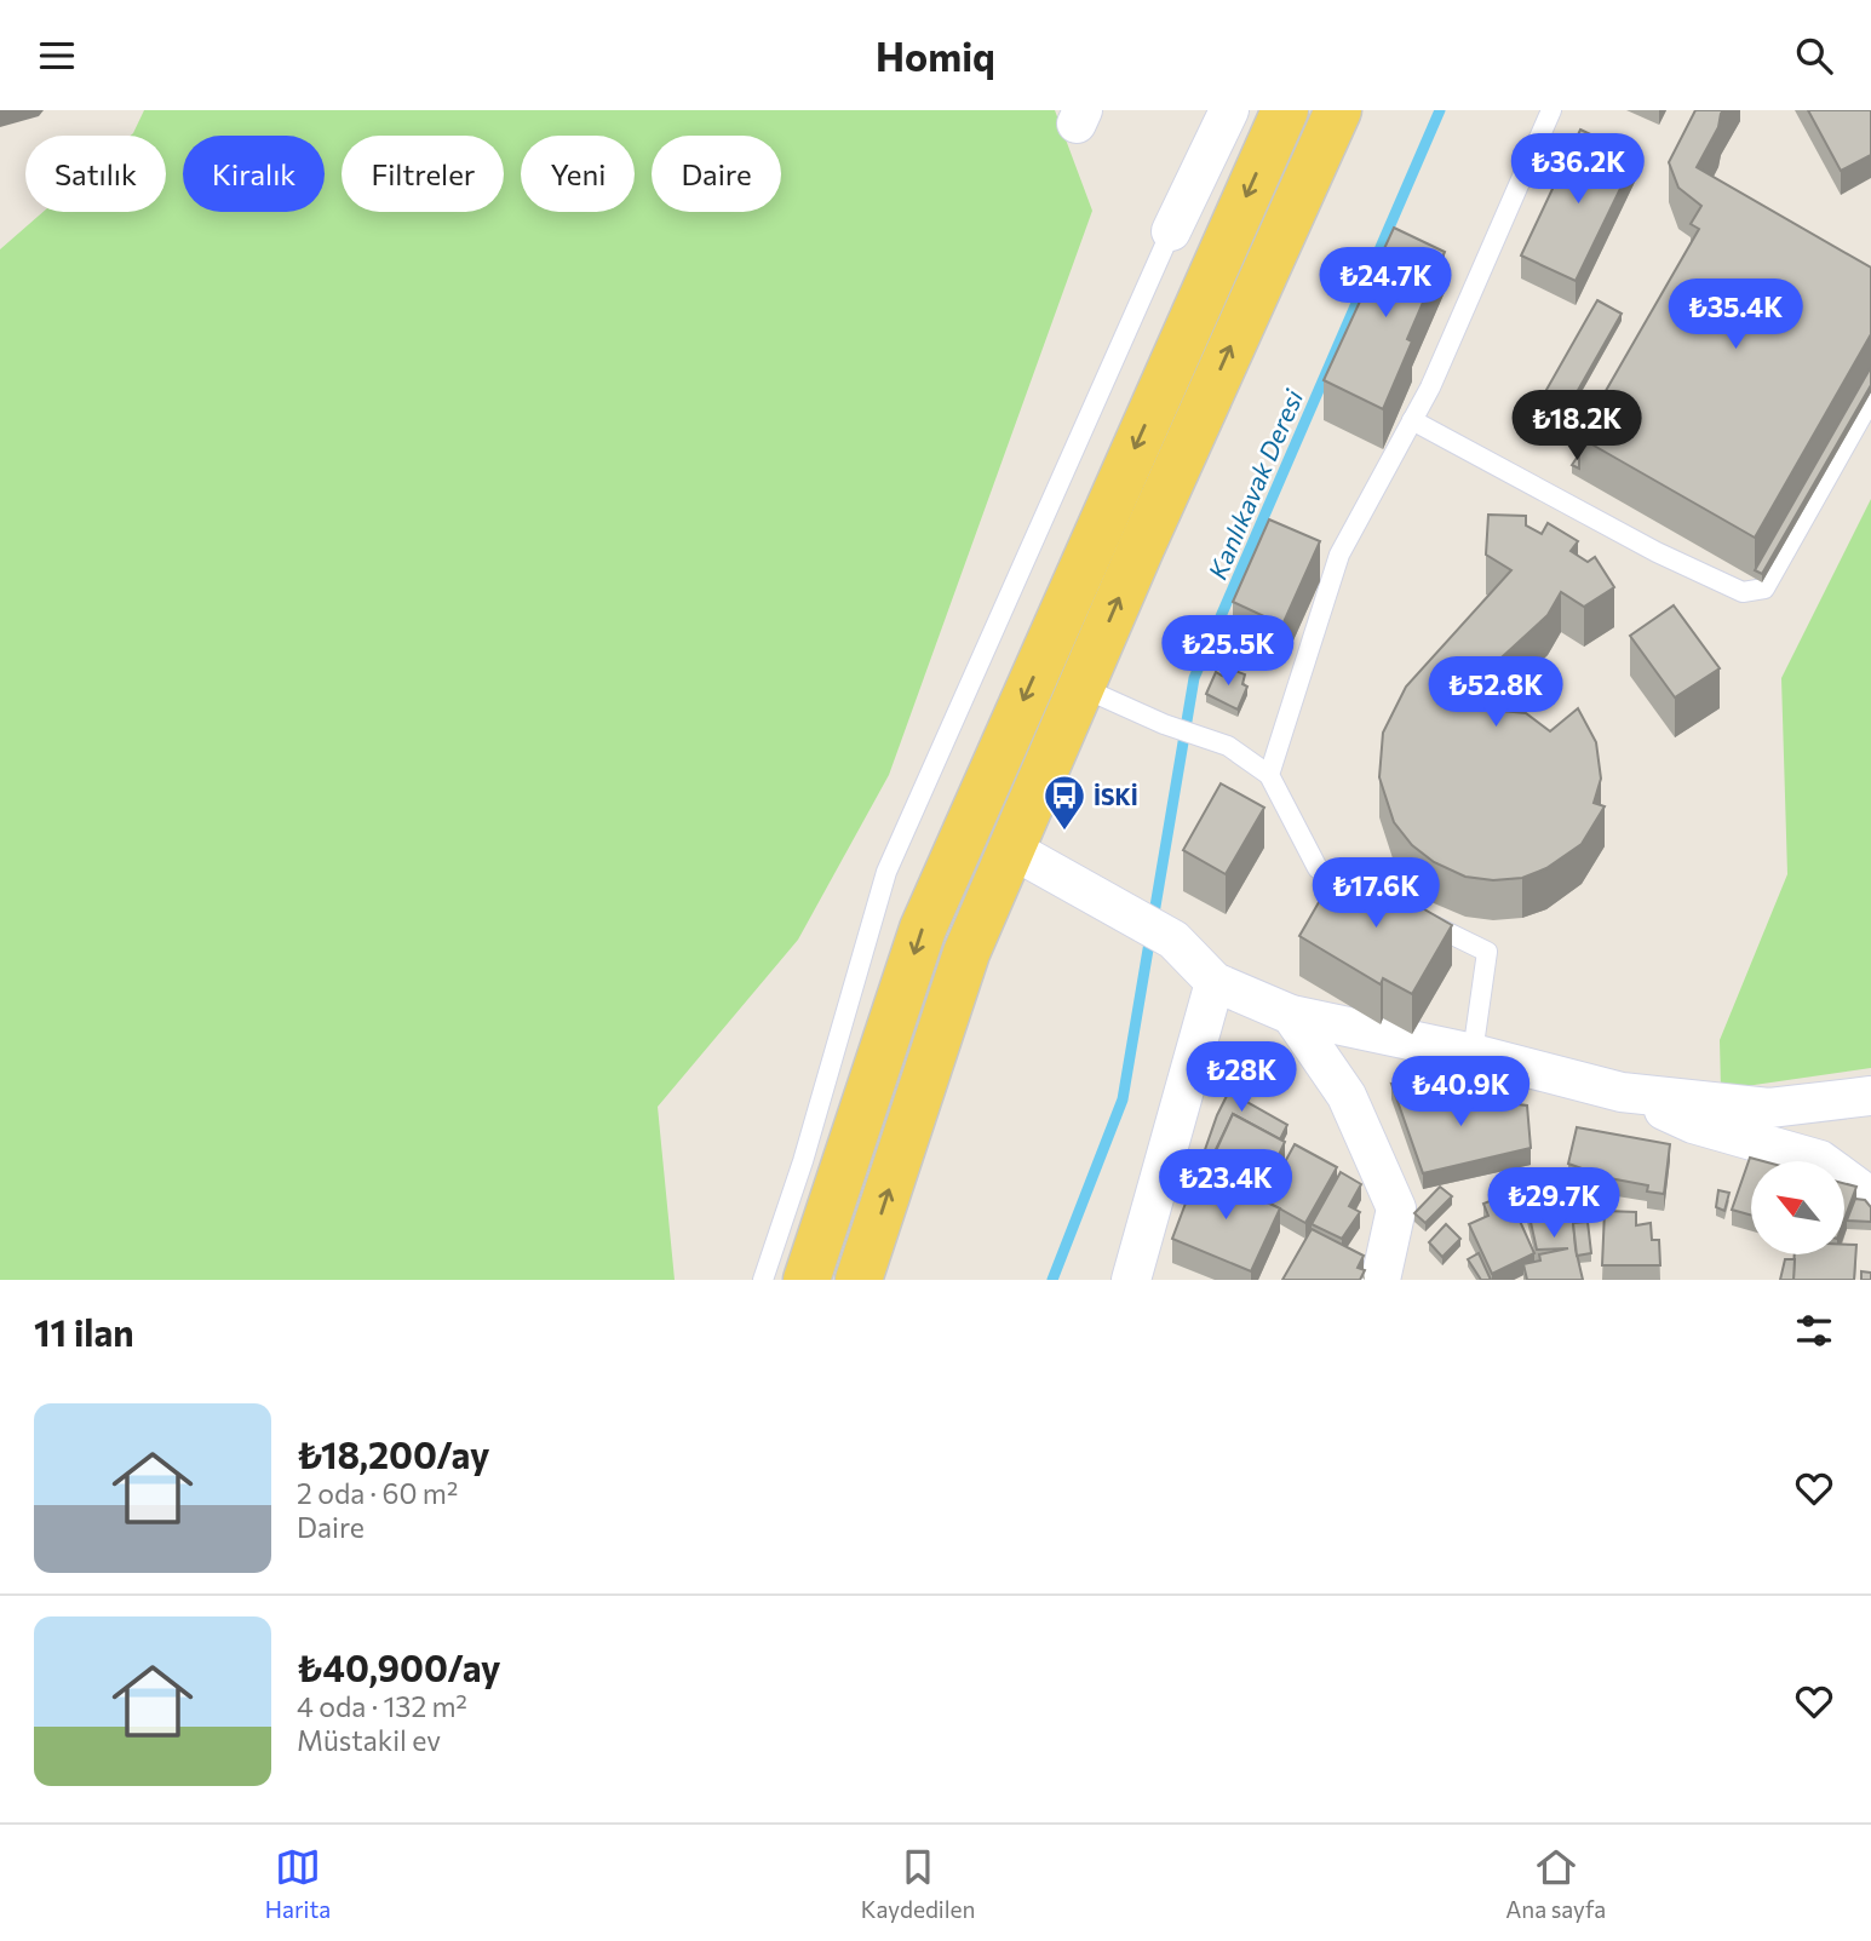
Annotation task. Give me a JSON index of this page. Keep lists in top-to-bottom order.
{
  "water": ["Kanlıkavak Deresi"],
  "places": {
    "bus stop": ["İSKİ"]
  },
  "north": "top left",
  "page": {
    "header": "Homiq",
    "price": [
      "₺36.2K",
      "₺24.7K",
      "₺35.4K",
      "₺18.2K",
      "₺25.5K",
      "₺52.8K",
      "₺17.6K",
      "₺28K",
      "₺40.9K",
      "₺23.4K",
      "₺29.7K"
    ],
    "chip": [
      "Satılık",
      "Kiralık",
      "Filtreler",
      "Yeni",
      "Daire"
    ],
    "heading": "11 ilan",
    "list": [
      {
        "name": "₺18,200/ay",
        "note": "2 oda · 60 m² · Daire"
      },
      {
        "name": "₺40,900/ay",
        "note": "4 oda · 132 m² · Müstakil ev"
      }
    ],
    "tabs": ["Harita", "Kaydedilen", "Ana sayfa"]
  }
}
